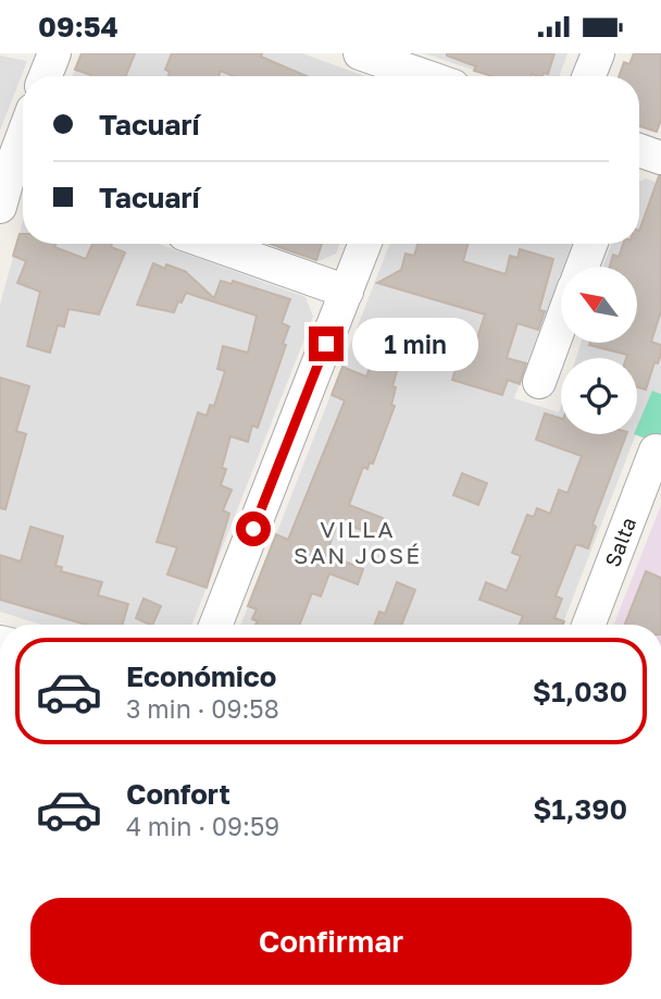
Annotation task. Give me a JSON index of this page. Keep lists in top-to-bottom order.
{
  "streets": {
    "street": ["Salta"]
  },
  "districts": ["VILLA SAN JOSÉ"],
  "north": "top left",
  "page": {
    "status": "09:54",
    "banner": ["Tacuarí", "Tacuarí"],
    "bubble": "1 min",
    "list": [
      {
        "name": "Económico",
        "note": "3 min · 09:58",
        "value": "$1,030"
      },
      {
        "name": "Confort",
        "note": "4 min · 09:59",
        "value": "$1,390"
      }
    ],
    "buttons": "Confirmar"
  }
}
